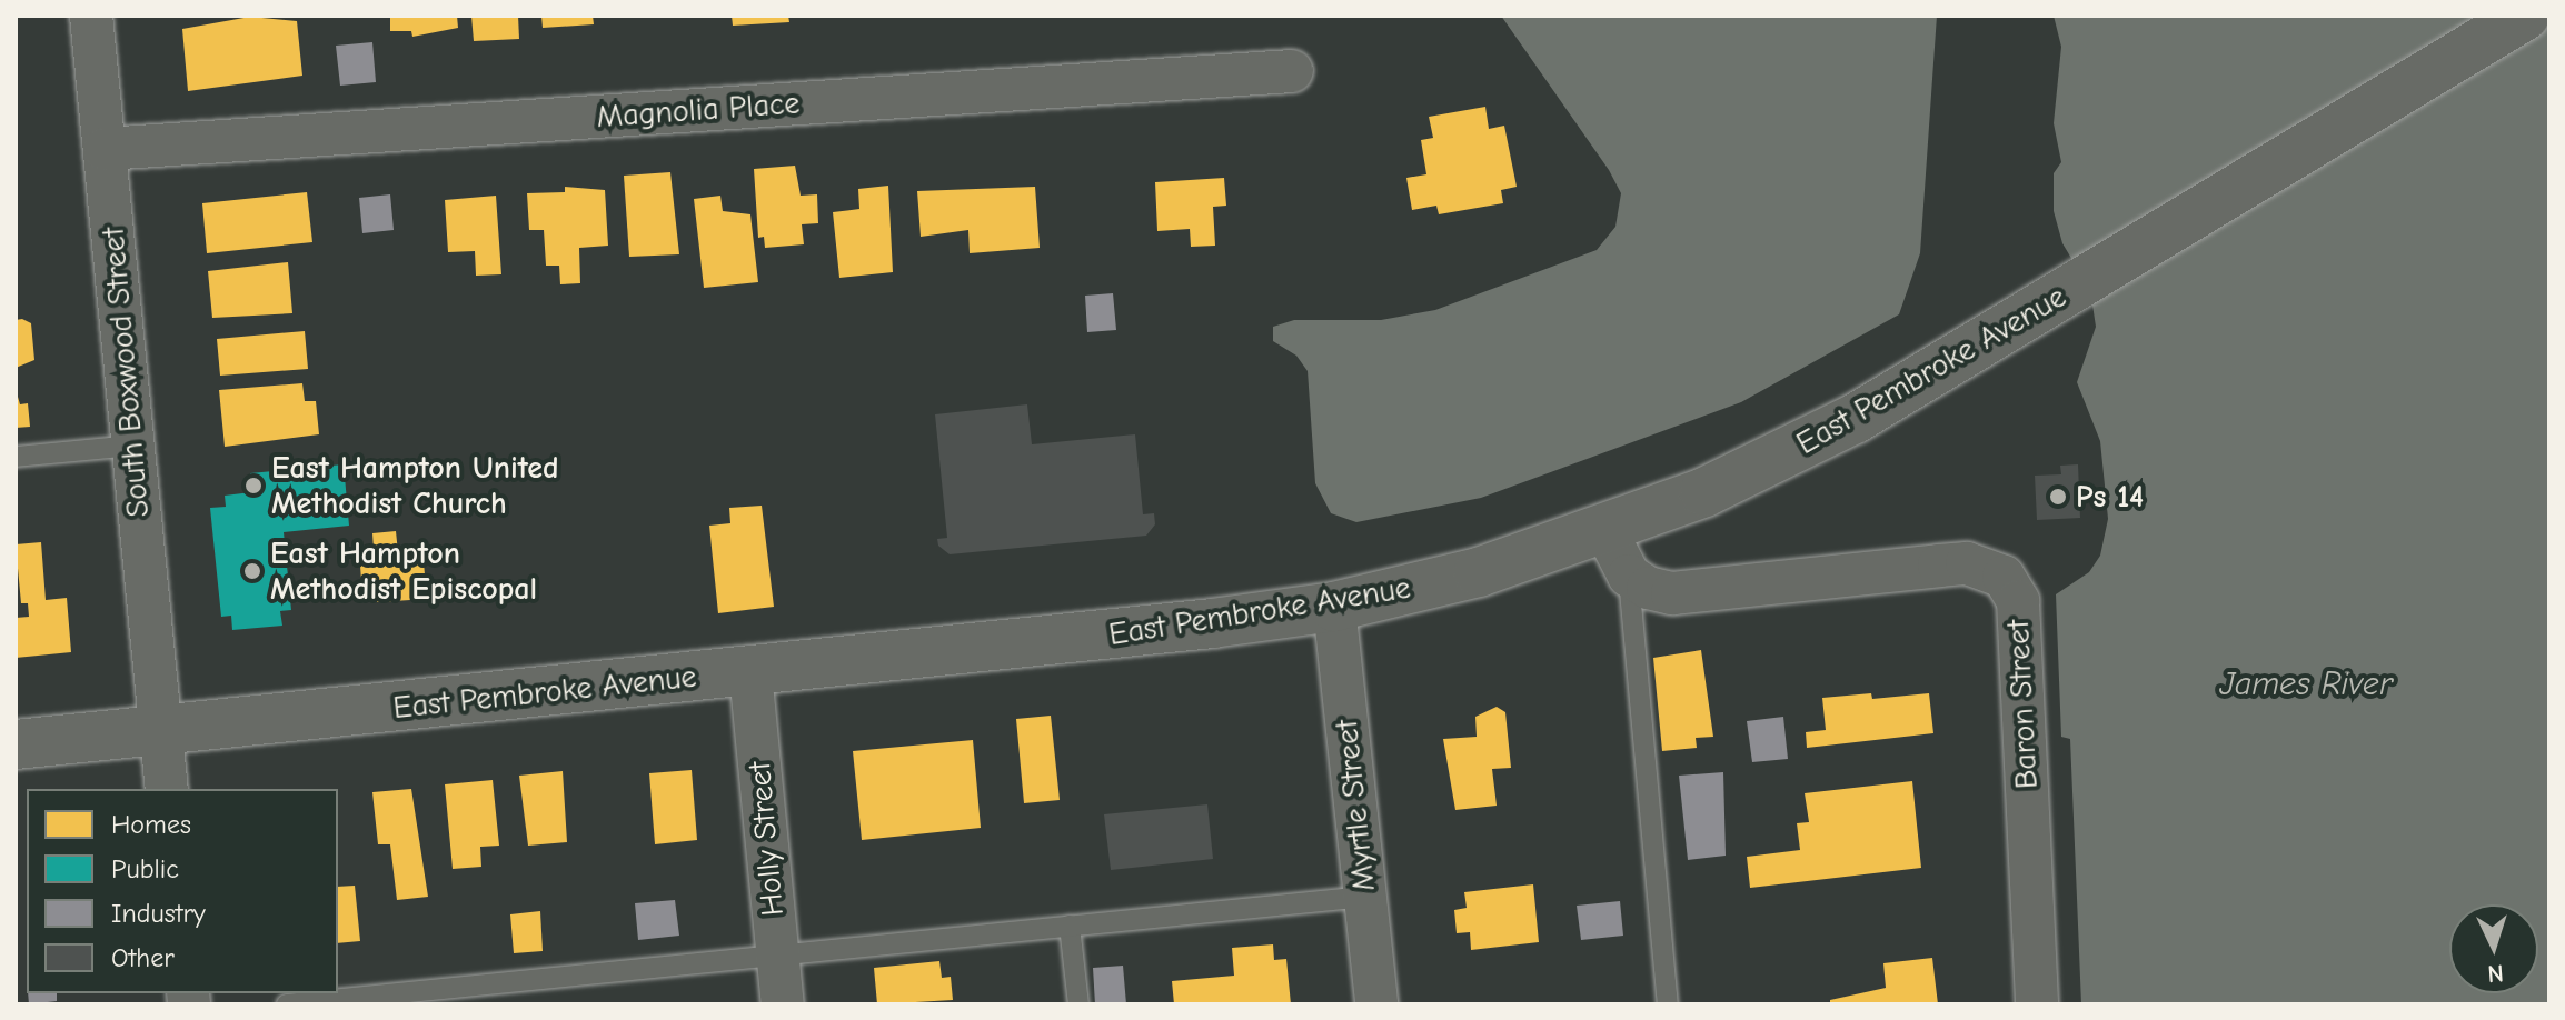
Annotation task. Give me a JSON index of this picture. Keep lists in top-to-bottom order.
{
  "streets": {
    "main road": ["East Pembroke Avenue"],
    "street": [
      "Magnolia Place",
      "South Boxwood Street",
      "Baron Street",
      "Myrtle Street",
      "Holly Street"
    ]
  },
  "crossings": [
    ["Magnolia Place", "South Boxwood Street"],
    ["East Pembroke Avenue", "South Boxwood Street"],
    ["East Pembroke Avenue", "Myrtle Street"],
    ["East Pembroke Avenue", "Holly Street"]
  ],
  "water": ["James River"],
  "places": ["East Hampton United Methodist Church", "Ps 14", "East Hampton Methodist Episcopal"],
  "legend": [
    "Homes",
    "Public",
    "Industry",
    "Other"
  ],
  "north": "bottom"
}
